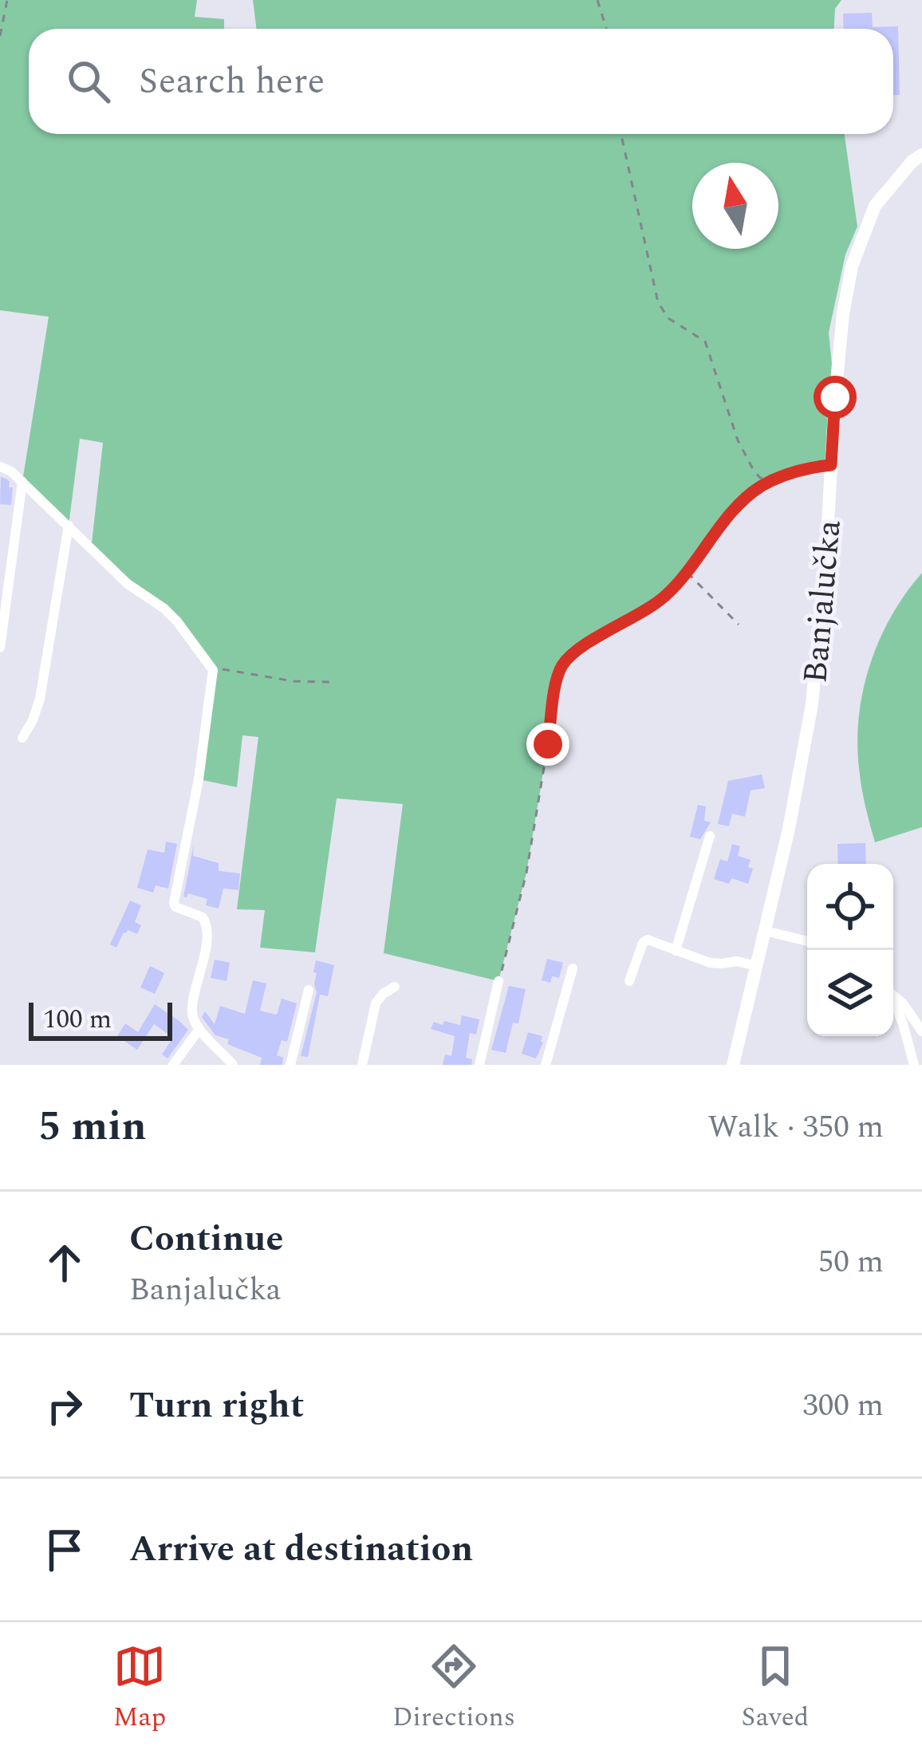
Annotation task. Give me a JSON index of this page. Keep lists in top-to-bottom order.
{
  "streets": {
    "main road": ["Banjalučka"]
  },
  "scale_bar": "100 m",
  "north": "top",
  "page": {
    "search": "Search here",
    "scale": "100 m",
    "heading": ["5 min", "Walk · 350 m"],
    "list": [
      ["Continue", "Banjalučka", "50 m"],
      ["Turn right", "300 m"],
      "Arrive at destination"
    ],
    "nav": ["Map", "Directions", "Saved"]
  }
}
